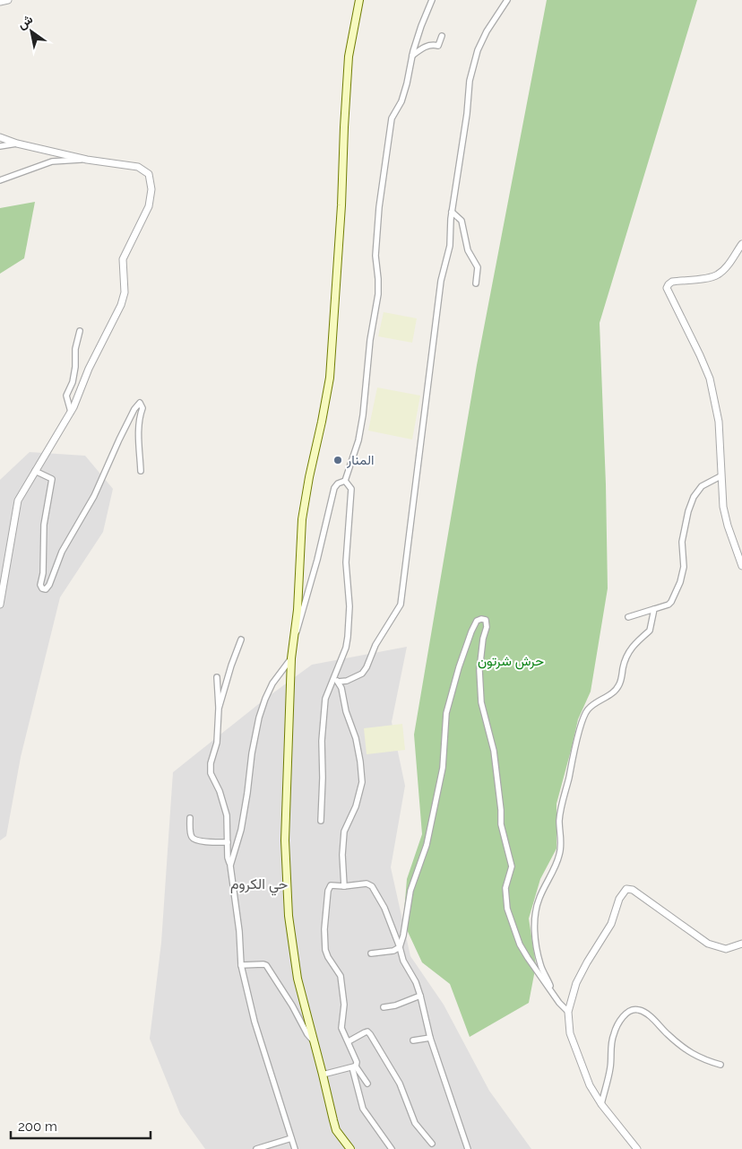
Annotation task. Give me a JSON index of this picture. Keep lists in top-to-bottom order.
{
  "districts": ["حي الكروم"],
  "parks": ["حرش شرتون"],
  "places": ["المنار"],
  "scale_bar": "200 m",
  "north": "top left"
}
